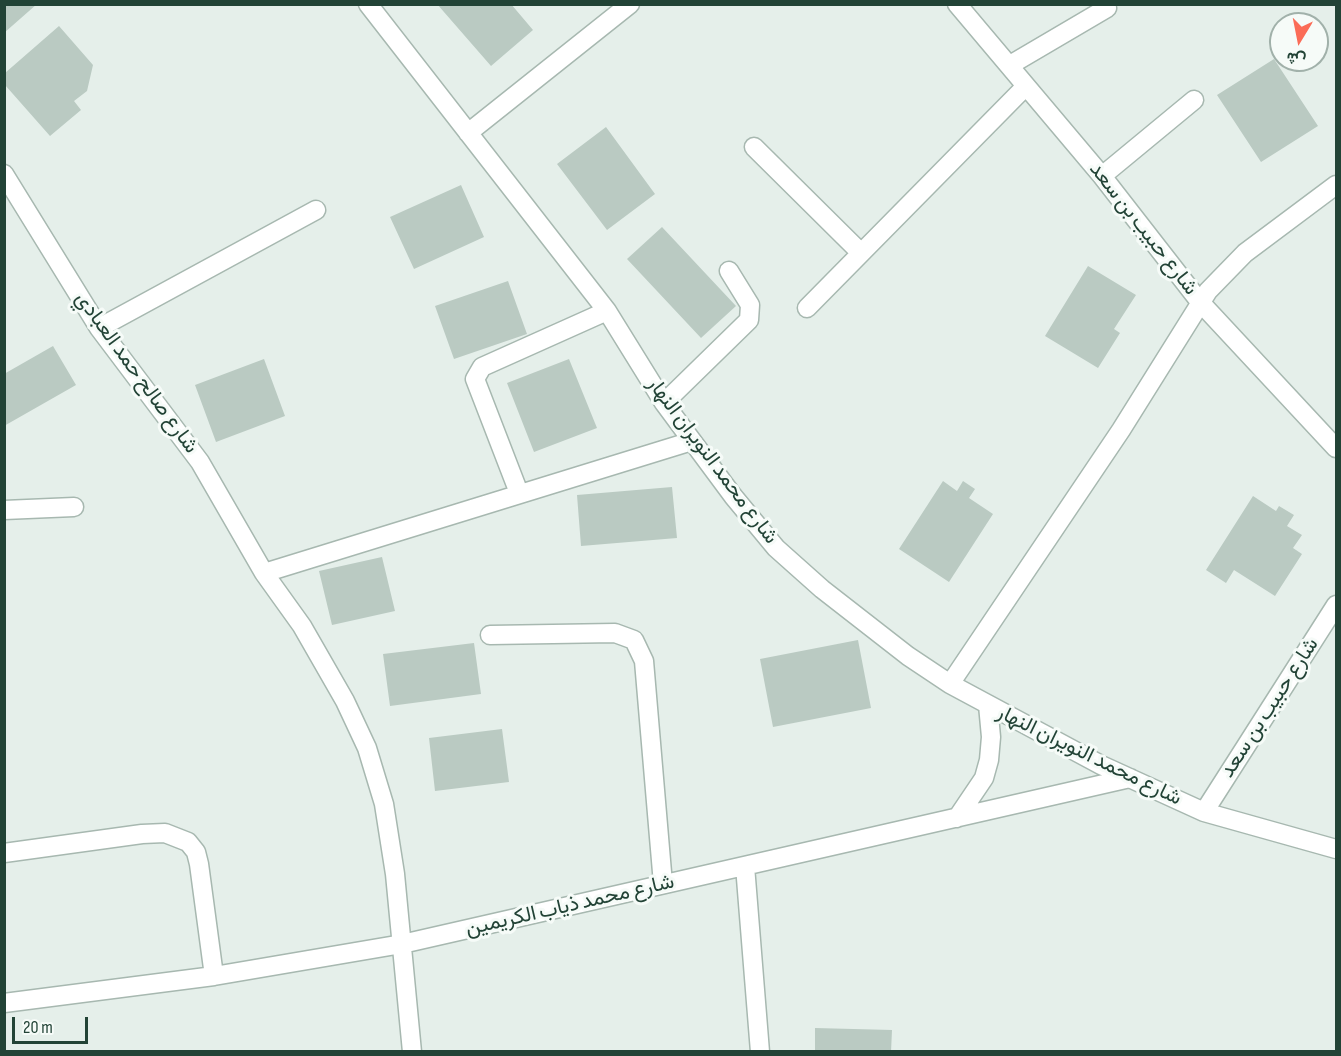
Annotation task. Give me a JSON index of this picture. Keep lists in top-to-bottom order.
{
  "streets": {
    "street": [
      "شارع حبيب بن سعد",
      "شارع صالح حمد العبادي",
      "شارع محمد النويران النهار",
      "شارع محمد ذياب الكريمين"
    ]
  },
  "crossings": [
    ["شارع حبيب بن سعد", "شارع محمد النويران النهار"],
    ["شارع صالح حمد العبادي", "شارع محمد ذياب الكريمين"],
    ["شارع محمد النويران النهار", "شارع محمد ذياب الكريمين"]
  ],
  "scale_bar": "20 m",
  "north": "bottom"
}
